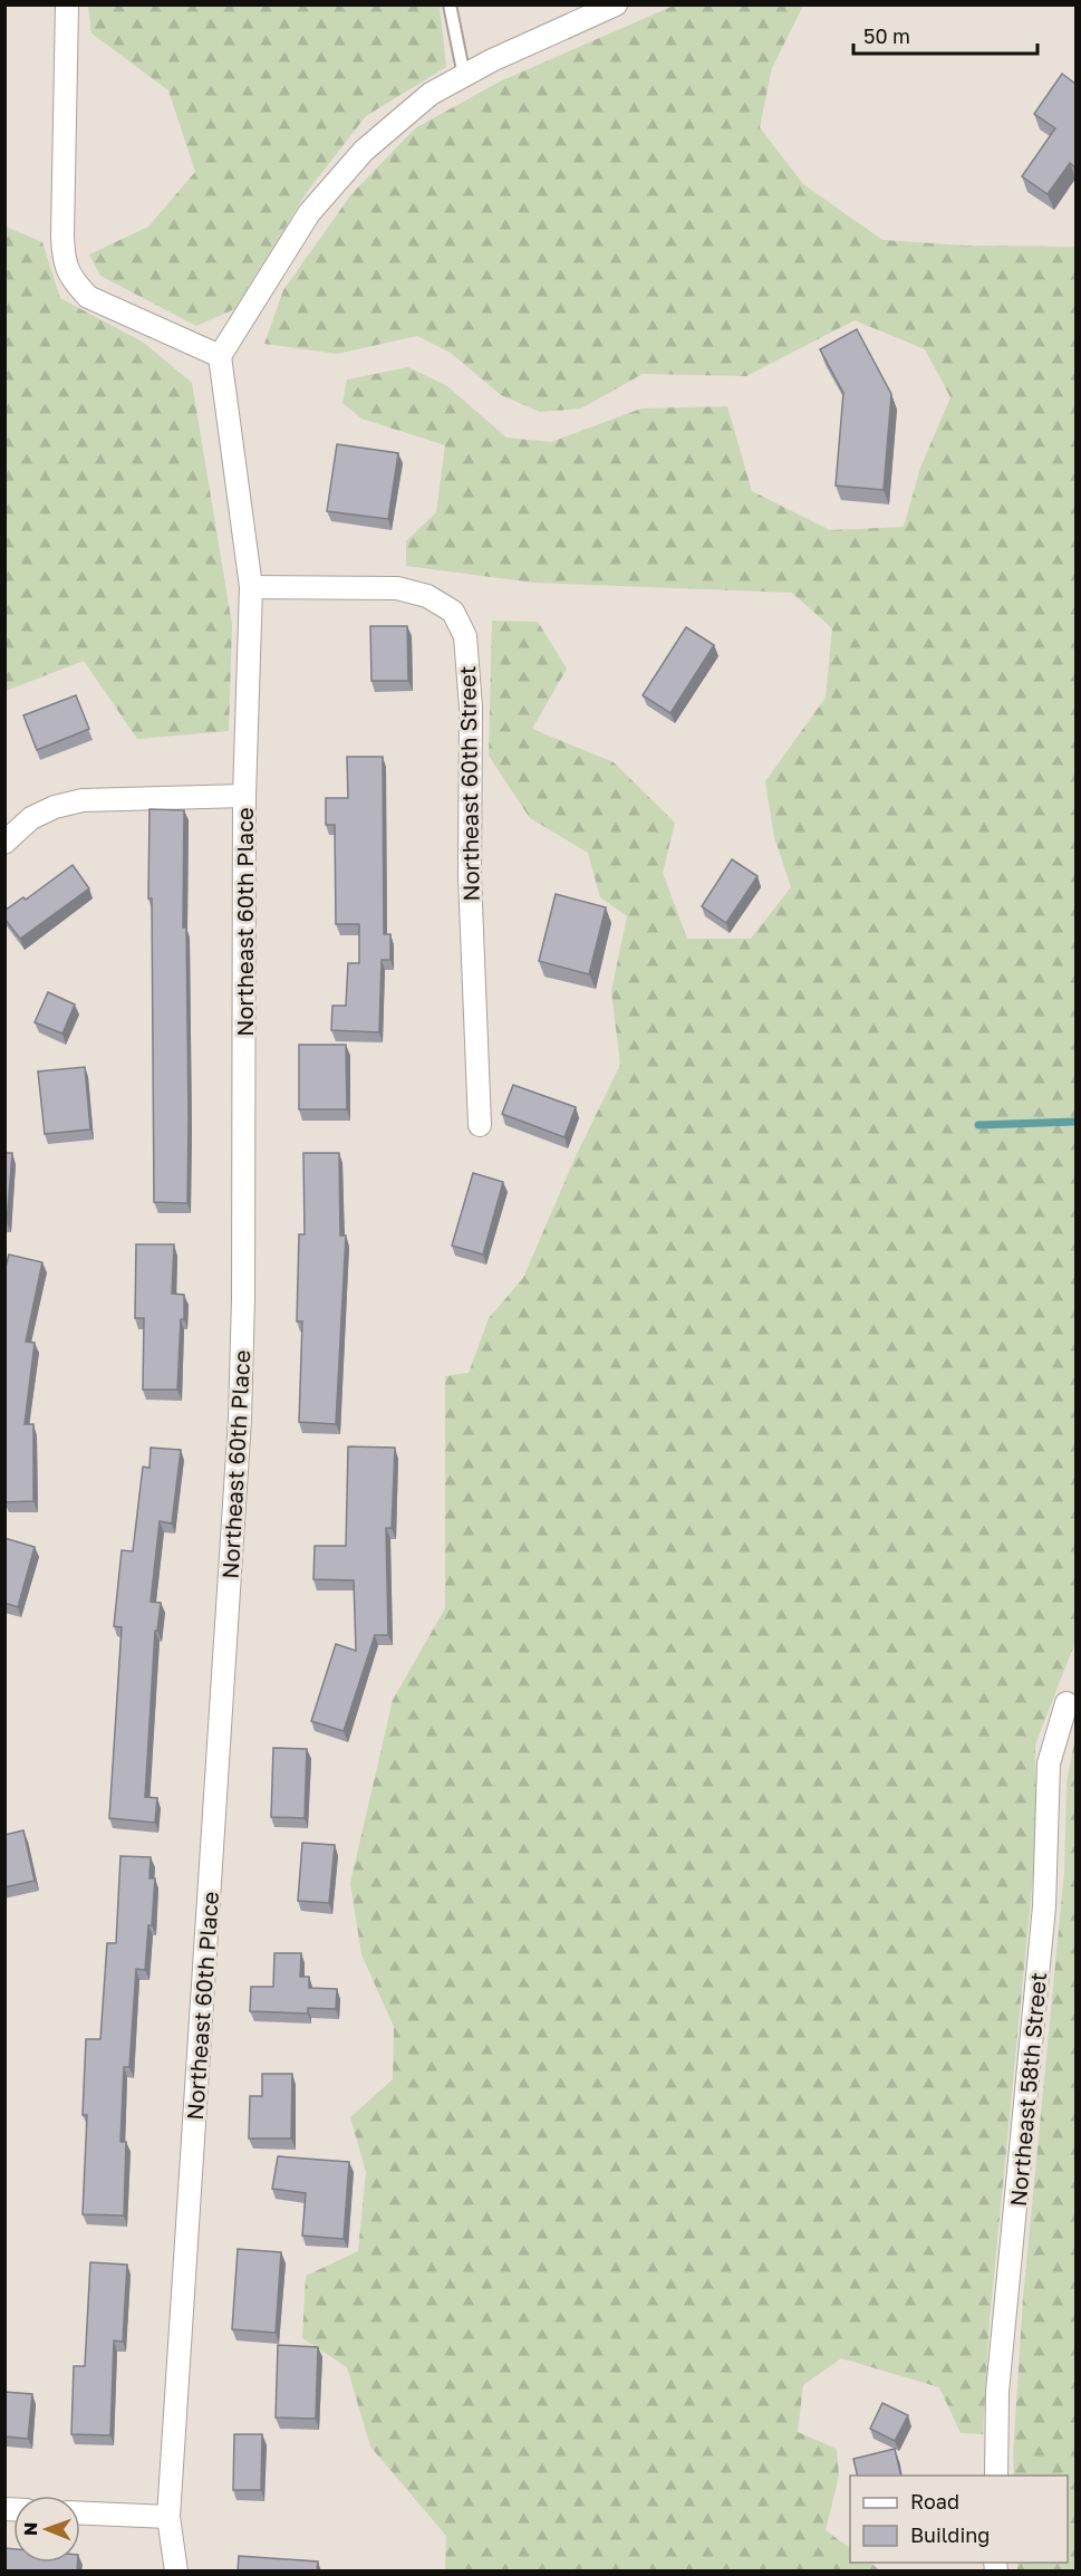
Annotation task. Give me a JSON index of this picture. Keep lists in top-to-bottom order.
{
  "streets": {
    "street": ["Northeast 60th Street", "Northeast 60th Place", "Northeast 58th Street"]
  },
  "crossings": [
    ["Northeast 60th Street", "Northeast 60th Place"]
  ],
  "legend": ["Road", "Building"],
  "scale_bar": "50 m",
  "north": "left"
}
